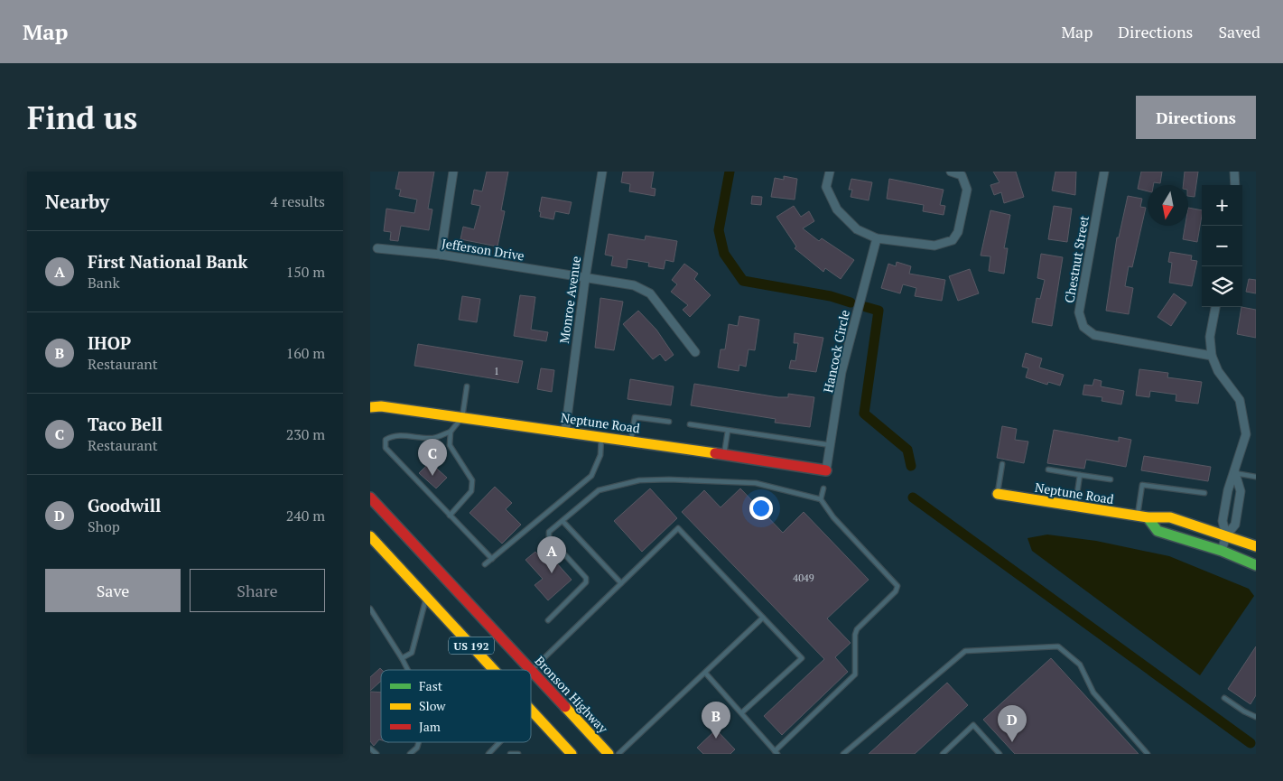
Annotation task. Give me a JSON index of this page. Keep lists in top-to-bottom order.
{
  "streets": {
    "main road": ["Neptune Road", "US 192", "Bronson Highway"],
    "street": [
      "Jefferson Drive",
      "Chestnut Street",
      "Monroe Avenue",
      "Hancock Circle"
    ]
  },
  "crossings": [
    ["Jefferson Drive", "Monroe Avenue"],
    ["Monroe Avenue", "Neptune Road"],
    ["Hancock Circle", "Neptune Road"]
  ],
  "house_numbers": ["1", "4049"],
  "legend": ["Fast", "Slow", "Jam"],
  "north": "bottom",
  "page": {
    "header": "Map",
    "nav": ["Map", "Directions", "Saved"],
    "buttons": [
      "Directions",
      ["Save", "Share"]
    ],
    "title": "Find us",
    "heading": ["Nearby", "4 results"],
    "map_buttons": ["+", "−"],
    "list": [
      {
        "mark": "A",
        "name": "First National Bank",
        "note": "Bank",
        "value": "150 m"
      },
      {
        "mark": "B",
        "name": "IHOP",
        "note": "Restaurant",
        "value": "160 m"
      },
      {
        "mark": "C",
        "name": "Taco Bell",
        "note": "Restaurant",
        "value": "230 m"
      },
      {
        "mark": "D",
        "name": "Goodwill",
        "note": "Shop",
        "value": "240 m"
      }
    ],
    "pins": [
      "C",
      "A",
      "B",
      "D"
    ]
  }
}
